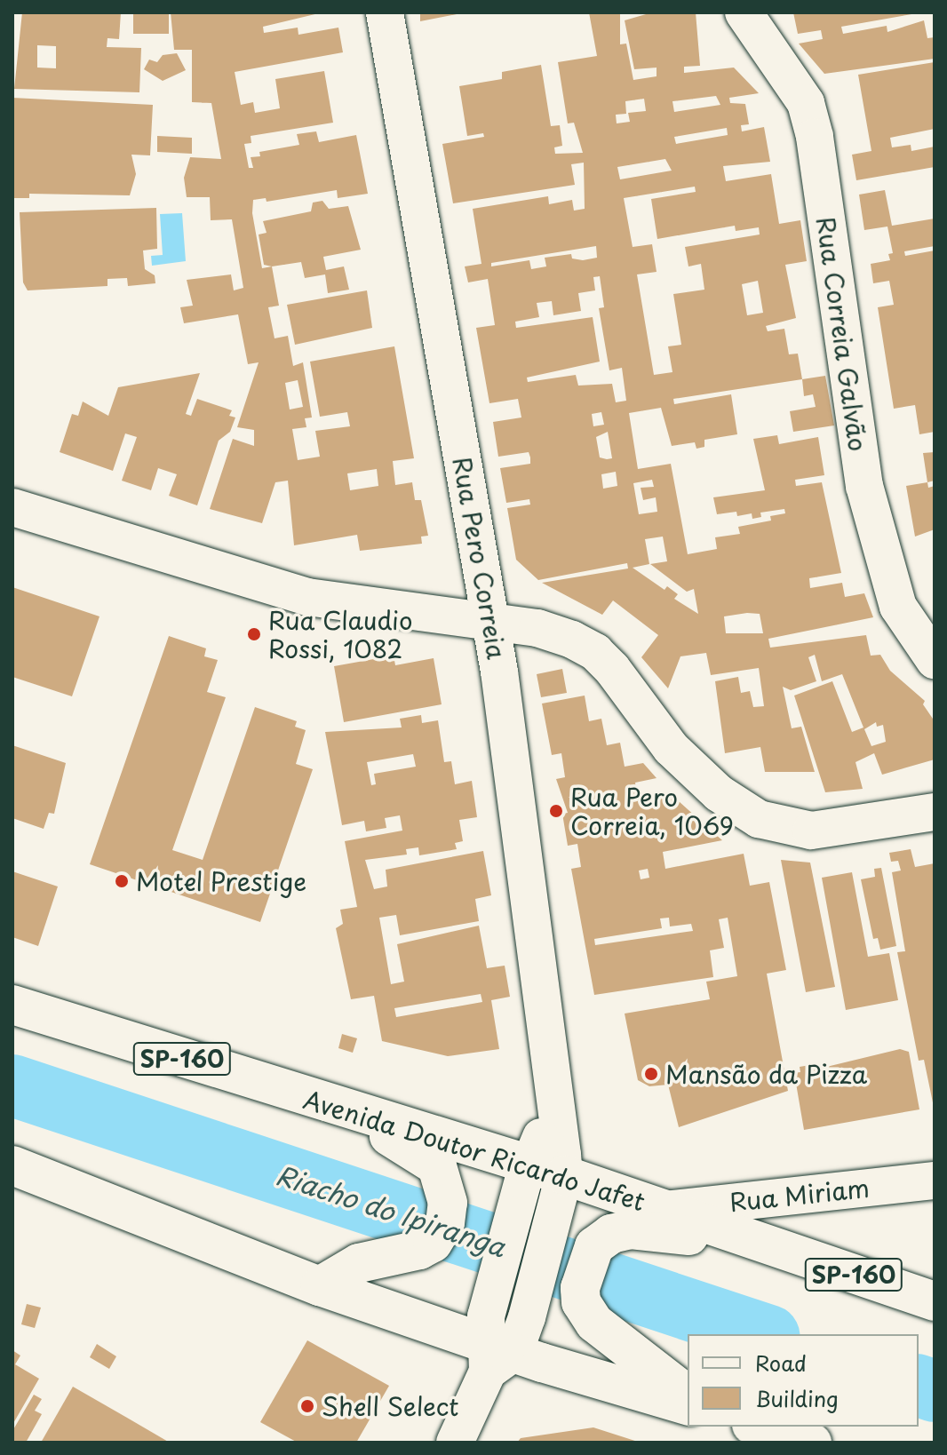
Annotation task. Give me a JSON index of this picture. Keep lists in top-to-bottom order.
{
  "streets": {
    "main road": ["SP-160", "Avenida Doutor Ricardo Jafet"],
    "street": ["Rua Correia Galvão", "Rua Pero Correia", "Rua Miriam"]
  },
  "crossings": [
    ["Rua Pero Correia", "Avenida Doutor Ricardo Jafet"],
    ["Avenida Doutor Ricardo Jafet", "Rua Miriam"]
  ],
  "water": ["Riacho do Ipiranga"],
  "places": [
    "Rua Claudio Rossi, 1082",
    "Rua Pero Correia, 1069",
    "Motel Prestige",
    "Mansão da Pizza",
    "Shell Select"
  ],
  "legend": ["Road", "Building"]
}
